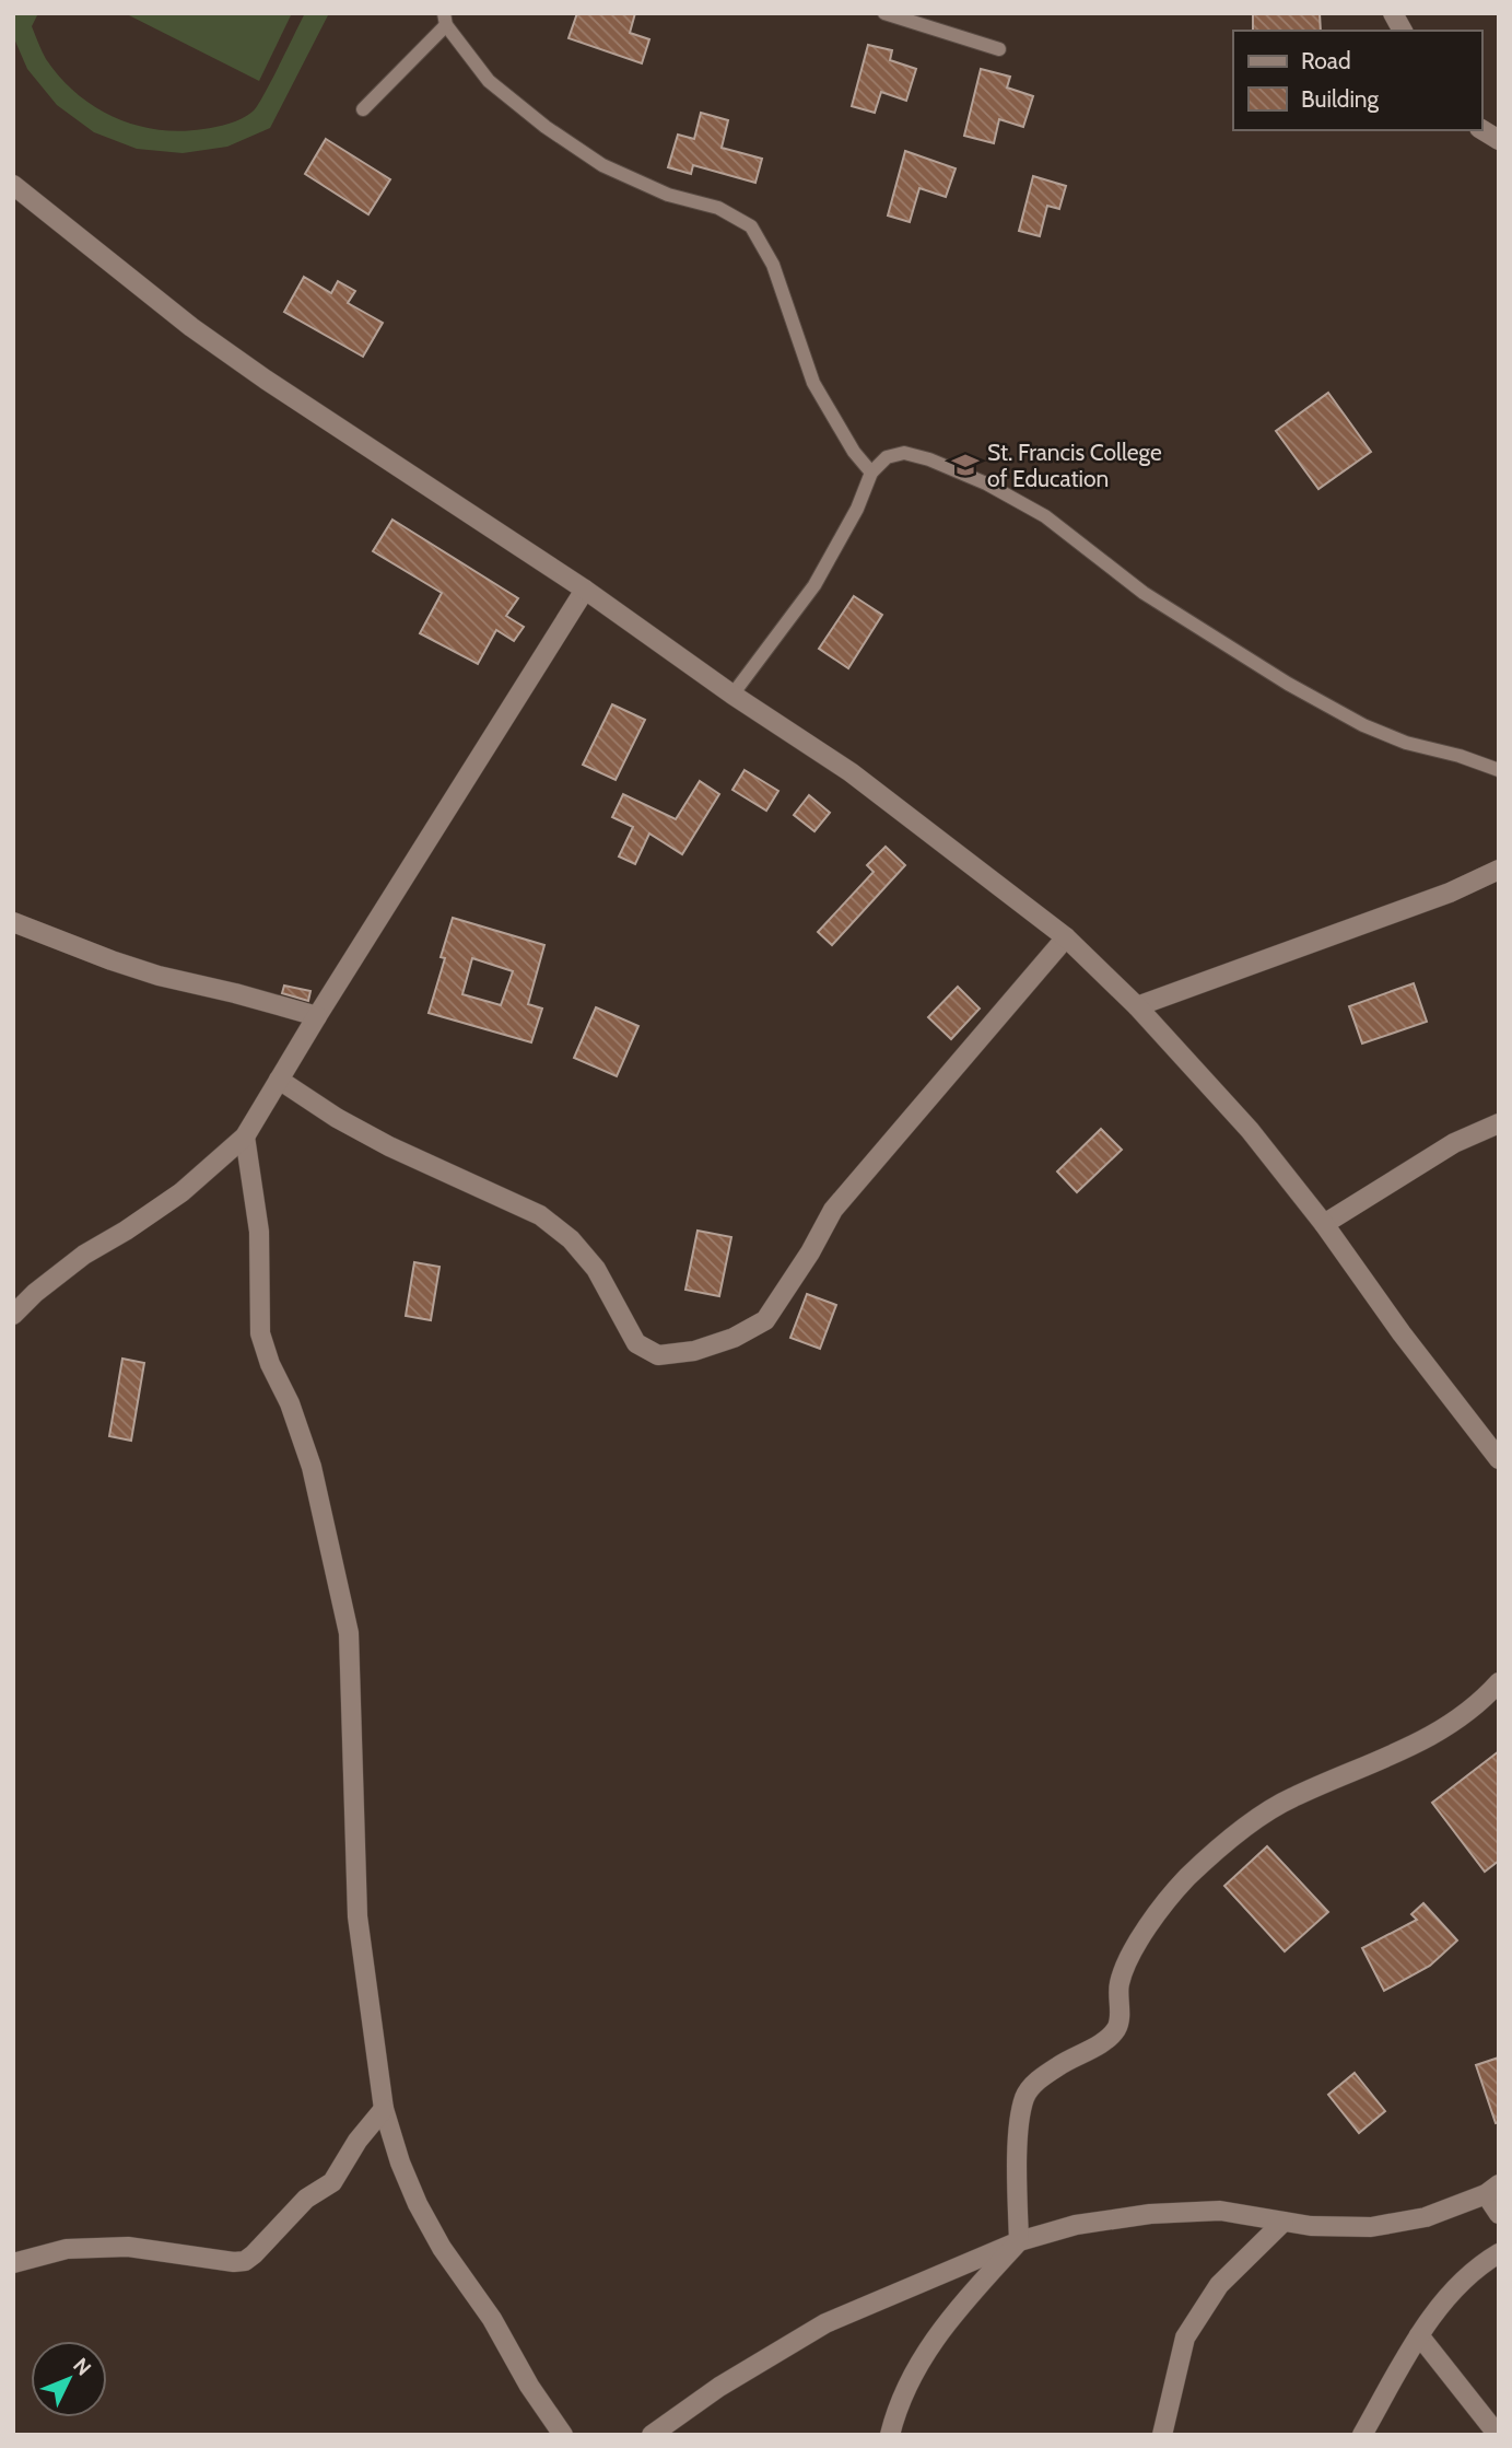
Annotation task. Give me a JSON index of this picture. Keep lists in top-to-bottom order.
{
  "places": {
    "school or university": ["St. Francis College of Education"]
  },
  "legend": ["Road", "Building"],
  "north": "top right"
}
